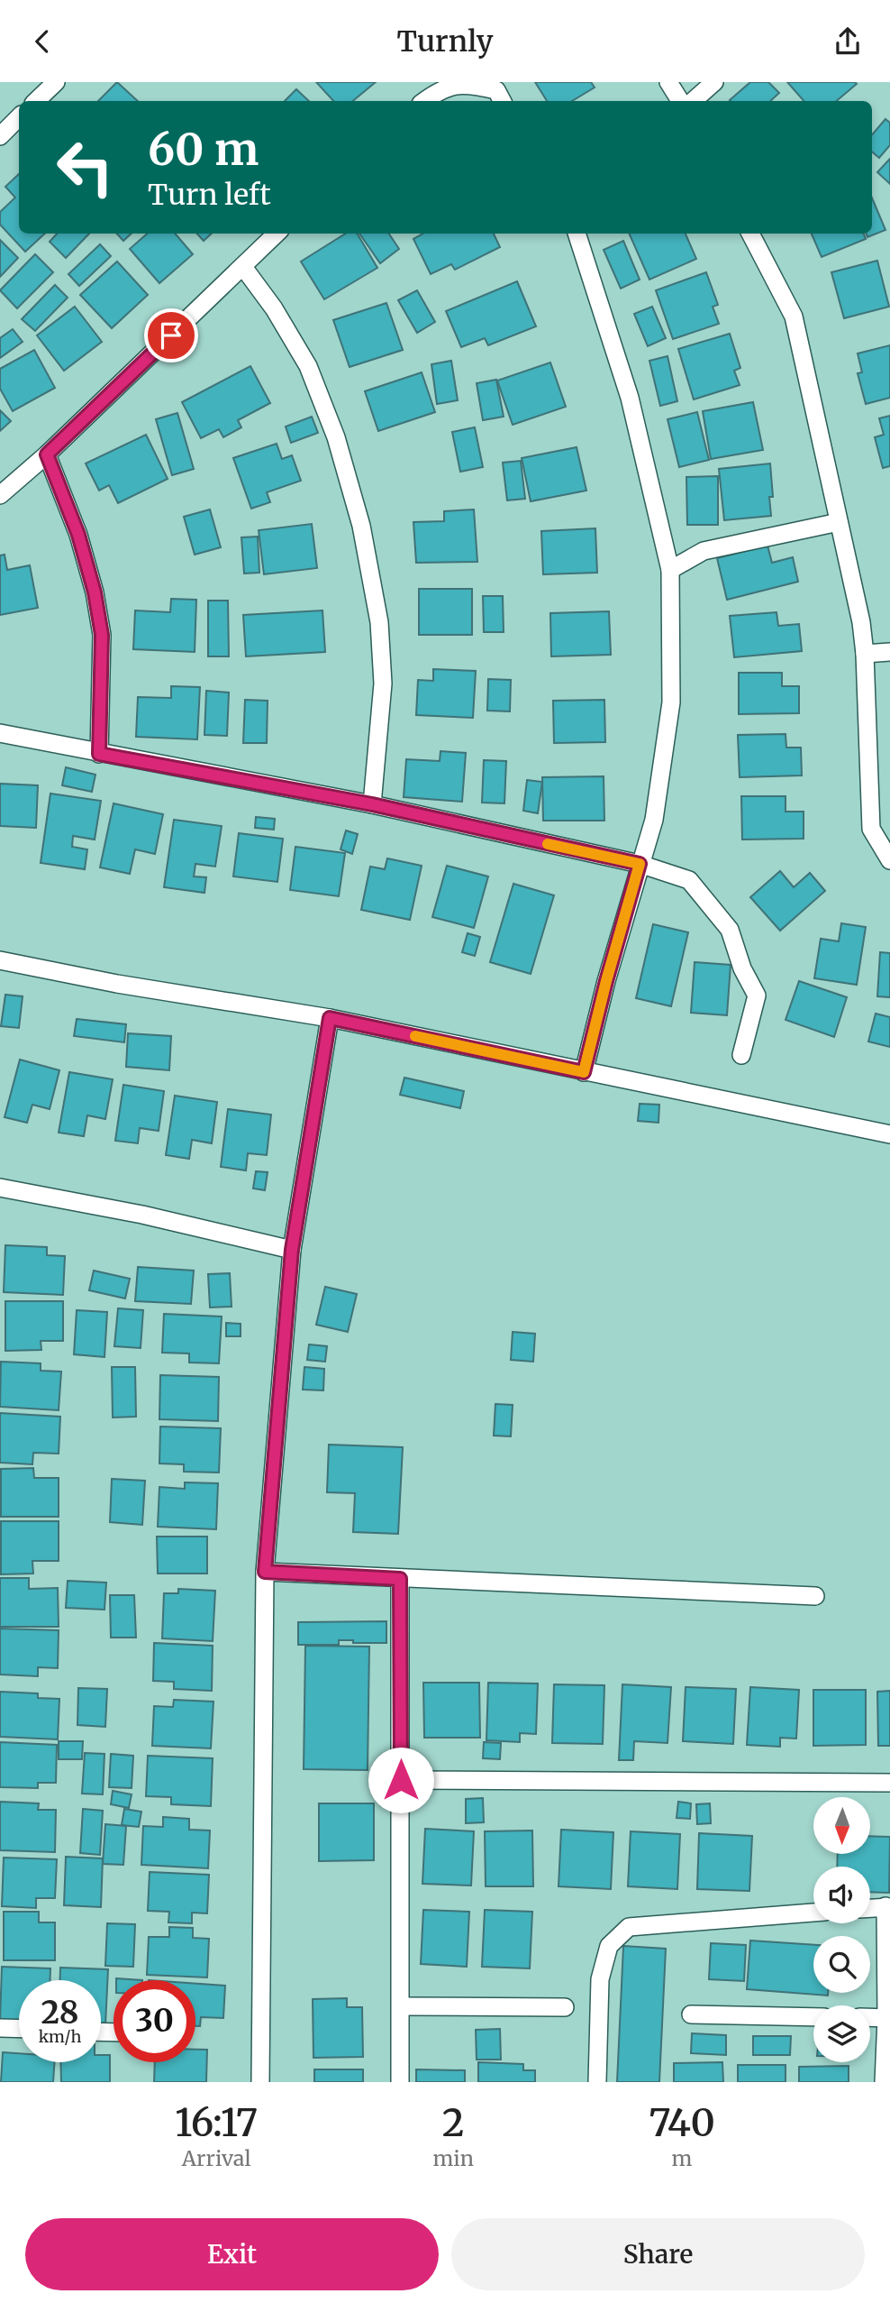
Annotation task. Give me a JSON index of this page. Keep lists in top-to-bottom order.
{
  "north": "bottom",
  "page": {
    "header": "Turnly",
    "turn": ["60 m", "Turn left"],
    "speed": "28 km/h",
    "limit": "30",
    "eta": [
      "16:17",
      "Arrival",
      "2",
      "min",
      "740",
      "m"
    ],
    "buttons": ["Exit", "Share"]
  }
}
